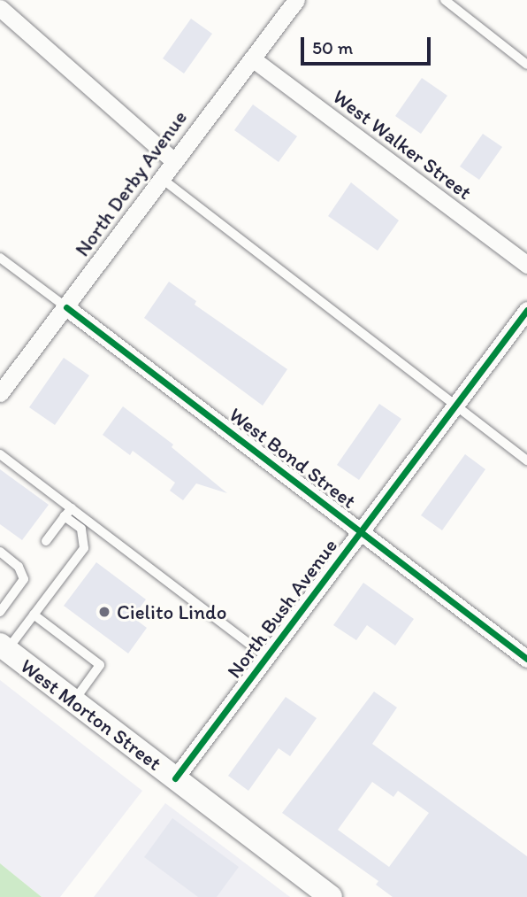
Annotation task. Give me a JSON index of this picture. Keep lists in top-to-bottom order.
{
  "streets": {
    "main road": ["West Morton Street"],
    "street": [
      "West Walker Street",
      "North Derby Avenue",
      "West Bond Street",
      "North Bush Avenue"
    ]
  },
  "crossings": [
    ["West Walker Street", "North Derby Avenue"],
    ["North Derby Avenue", "West Bond Street"],
    ["West Bond Street", "North Bush Avenue"],
    ["North Bush Avenue", "West Morton Street"]
  ],
  "places": ["Cielito Lindo"],
  "scale_bar": "50 m"
}
